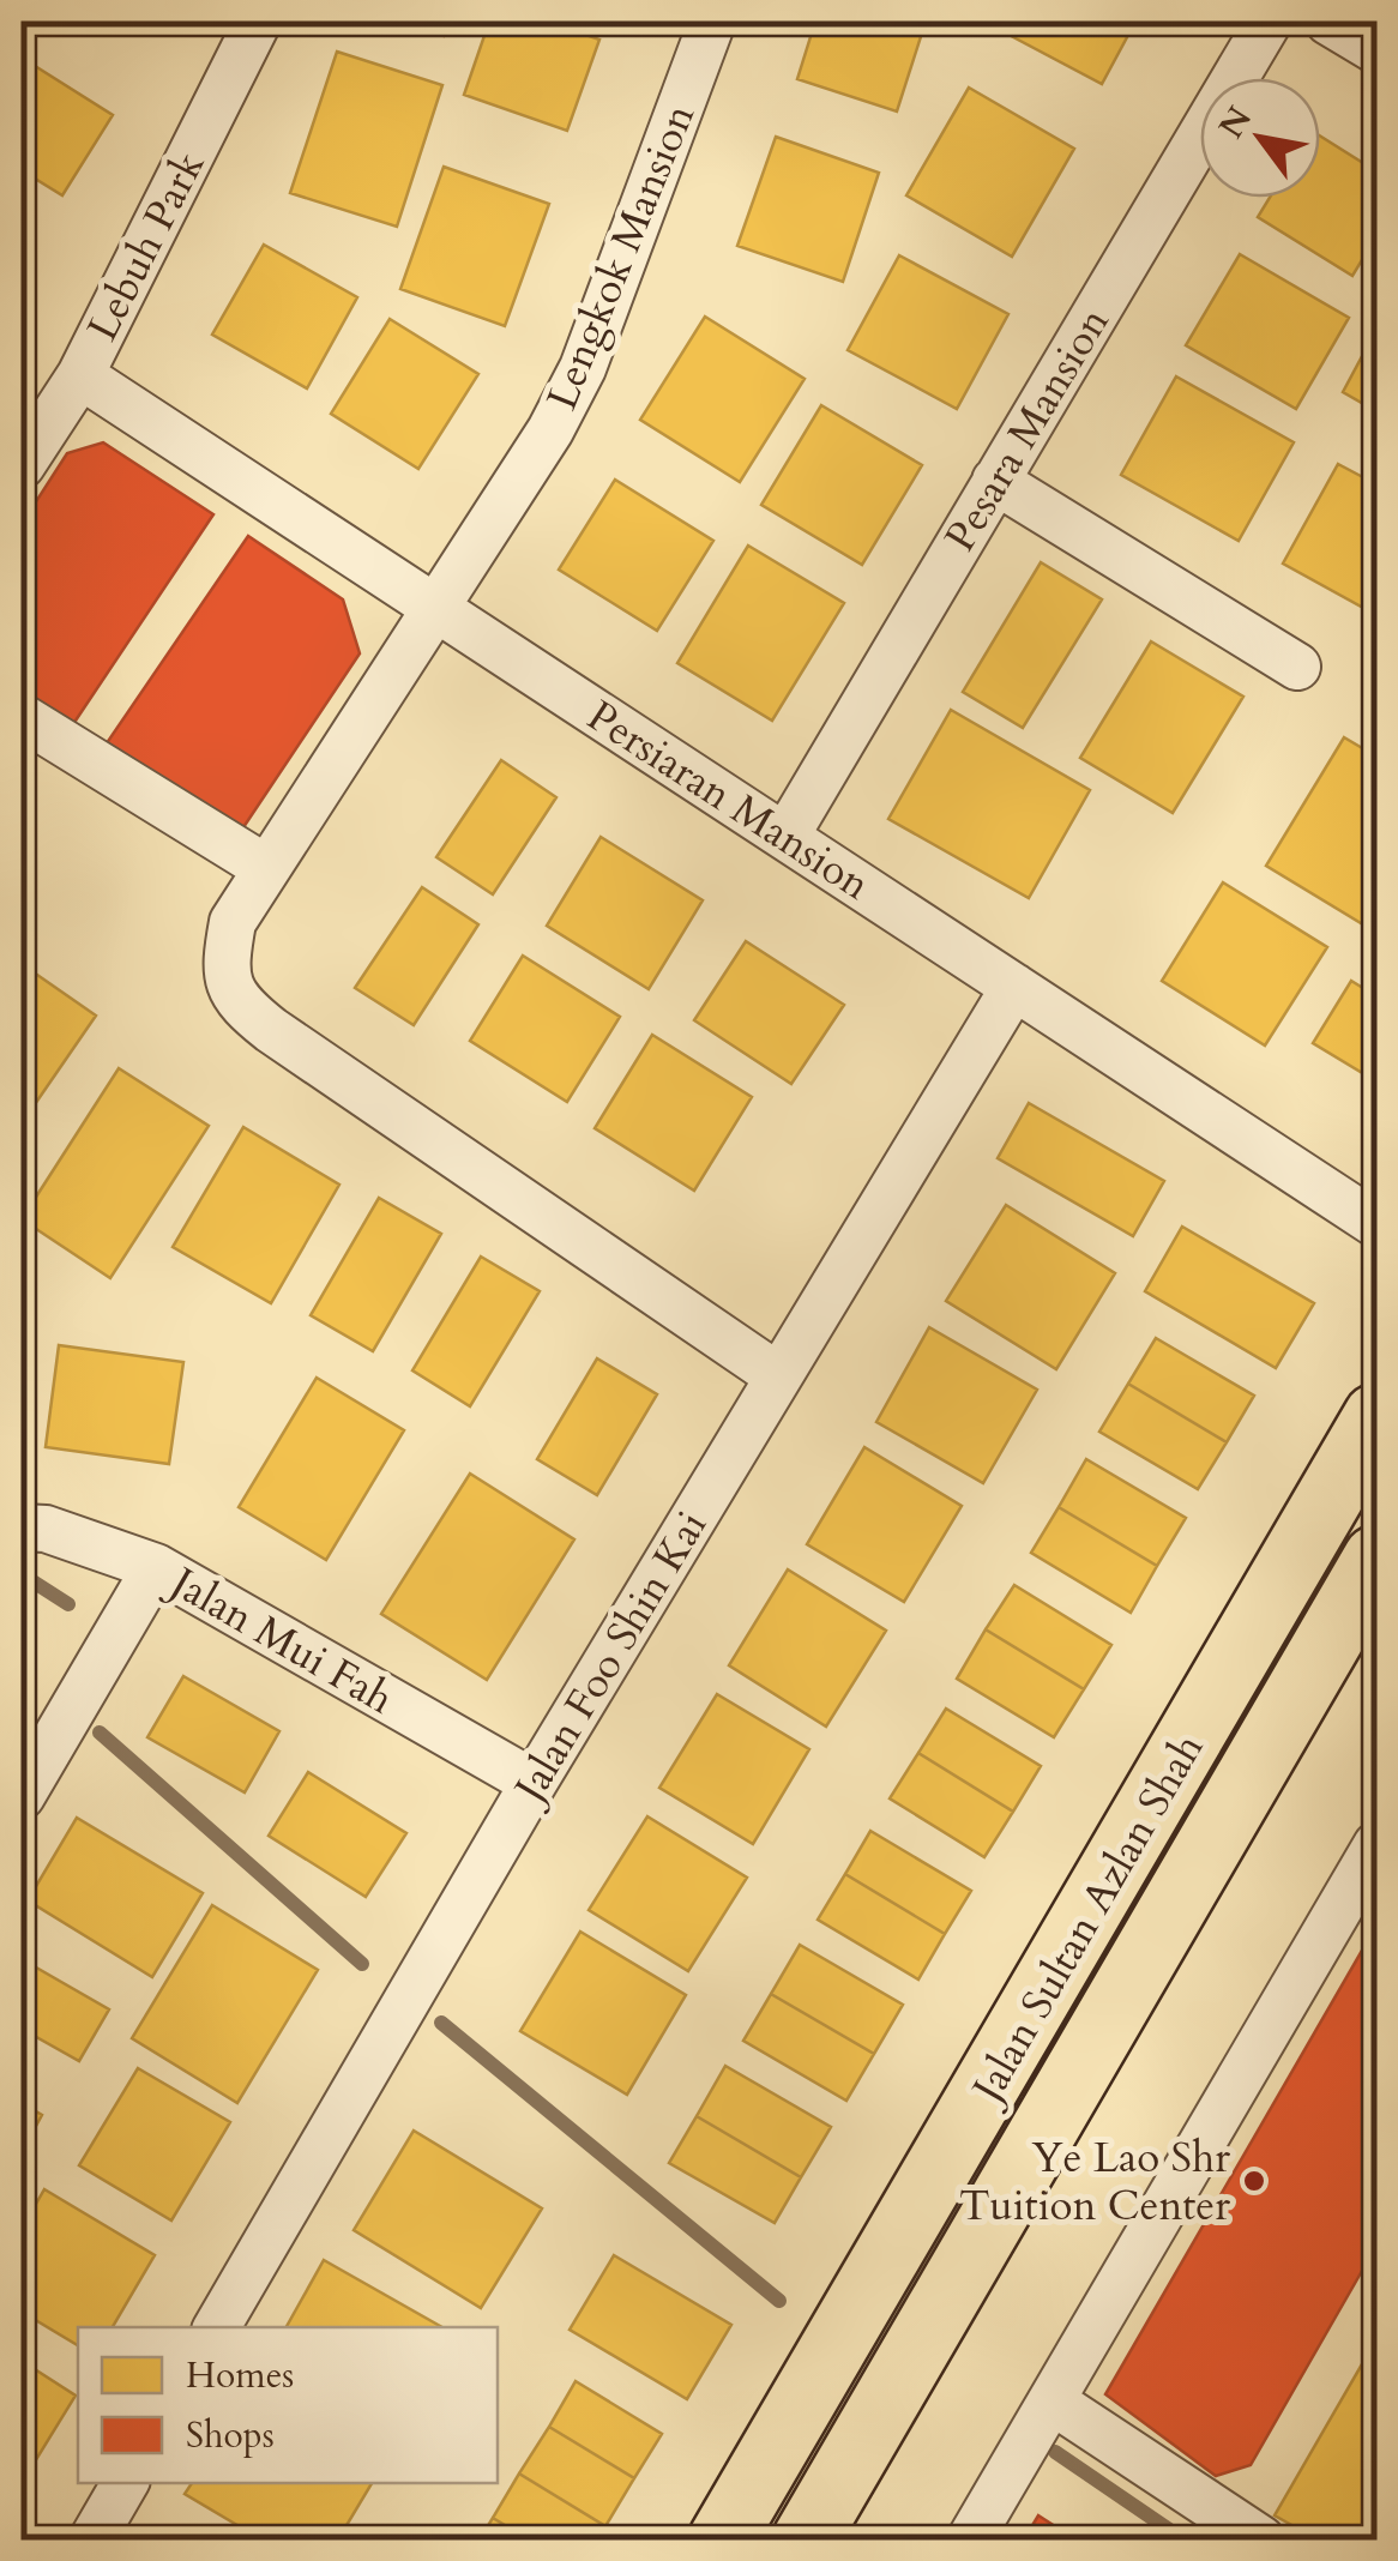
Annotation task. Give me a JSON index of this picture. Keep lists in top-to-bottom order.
{
  "streets": {
    "main road": ["Jalan Sultan Azlan Shah"],
    "street": [
      "Lebuh Park",
      "Lengkok Mansion",
      "Pesara Mansion",
      "Persiaran Mansion",
      "Jalan Mui Fah",
      "Jalan Foo Shin Kai"
    ]
  },
  "crossings": [
    ["Lebuh Park", "Persiaran Mansion"],
    ["Lengkok Mansion", "Persiaran Mansion"],
    ["Lengkok Mansion", "Jalan Foo Shin Kai"],
    ["Pesara Mansion", "Persiaran Mansion"],
    ["Persiaran Mansion", "Jalan Foo Shin Kai"],
    ["Jalan Mui Fah", "Jalan Foo Shin Kai"]
  ],
  "places": ["Ye Lao Shr Tuition Center"],
  "legend": ["Homes", "Shops"],
  "north": "top left"
}
